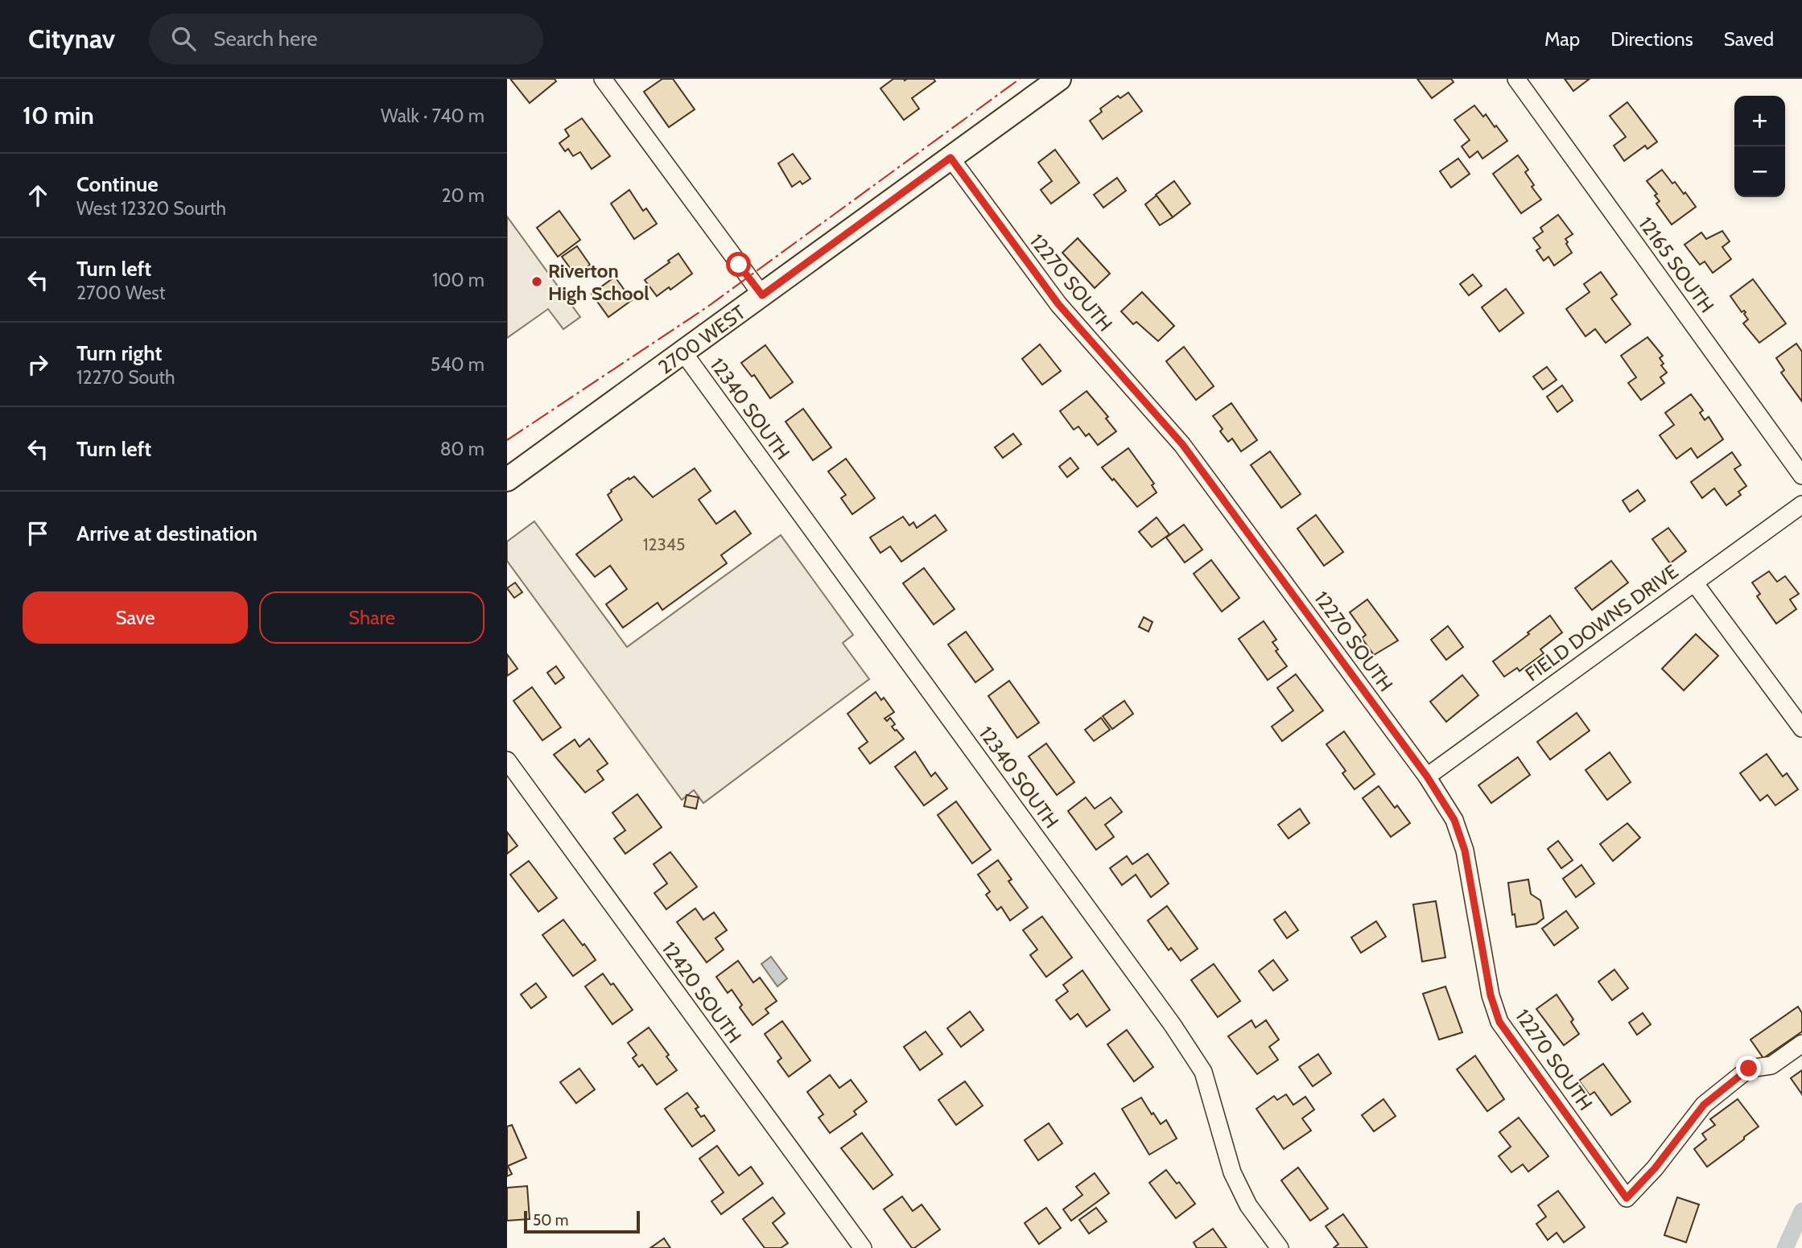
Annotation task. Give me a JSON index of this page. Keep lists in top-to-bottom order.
{
  "streets": {
    "main road": ["2700 WEST"],
    "street": [
      "12165 SOUTH",
      "12270 SOUTH",
      "12340 SOUTH",
      "FIELD DOWNS DRIVE",
      "12420 SOUTH"
    ]
  },
  "crossings": [
    ["12270 SOUTH", "2700 WEST"],
    ["12270 SOUTH", "FIELD DOWNS DRIVE"],
    ["2700 WEST", "12340 SOUTH"]
  ],
  "places": ["Riverton High School"],
  "house_numbers": ["12345"],
  "scale_bar": "50 m",
  "page": {
    "header": "Citynav",
    "search": "Search here",
    "nav": ["Map", "Directions", "Saved"],
    "heading": ["10 min", "Walk · 740 m"],
    "map_buttons": ["+", "−"],
    "list": [
      ["Continue", "West 12320 Sourth", "20 m"],
      ["Turn left", "2700 West", "100 m"],
      ["Turn right", "12270 South", "540 m"],
      ["Turn left", "80 m"],
      "Arrive at destination"
    ],
    "buttons": ["Save", "Share"],
    "scale": "50 m"
  }
}
